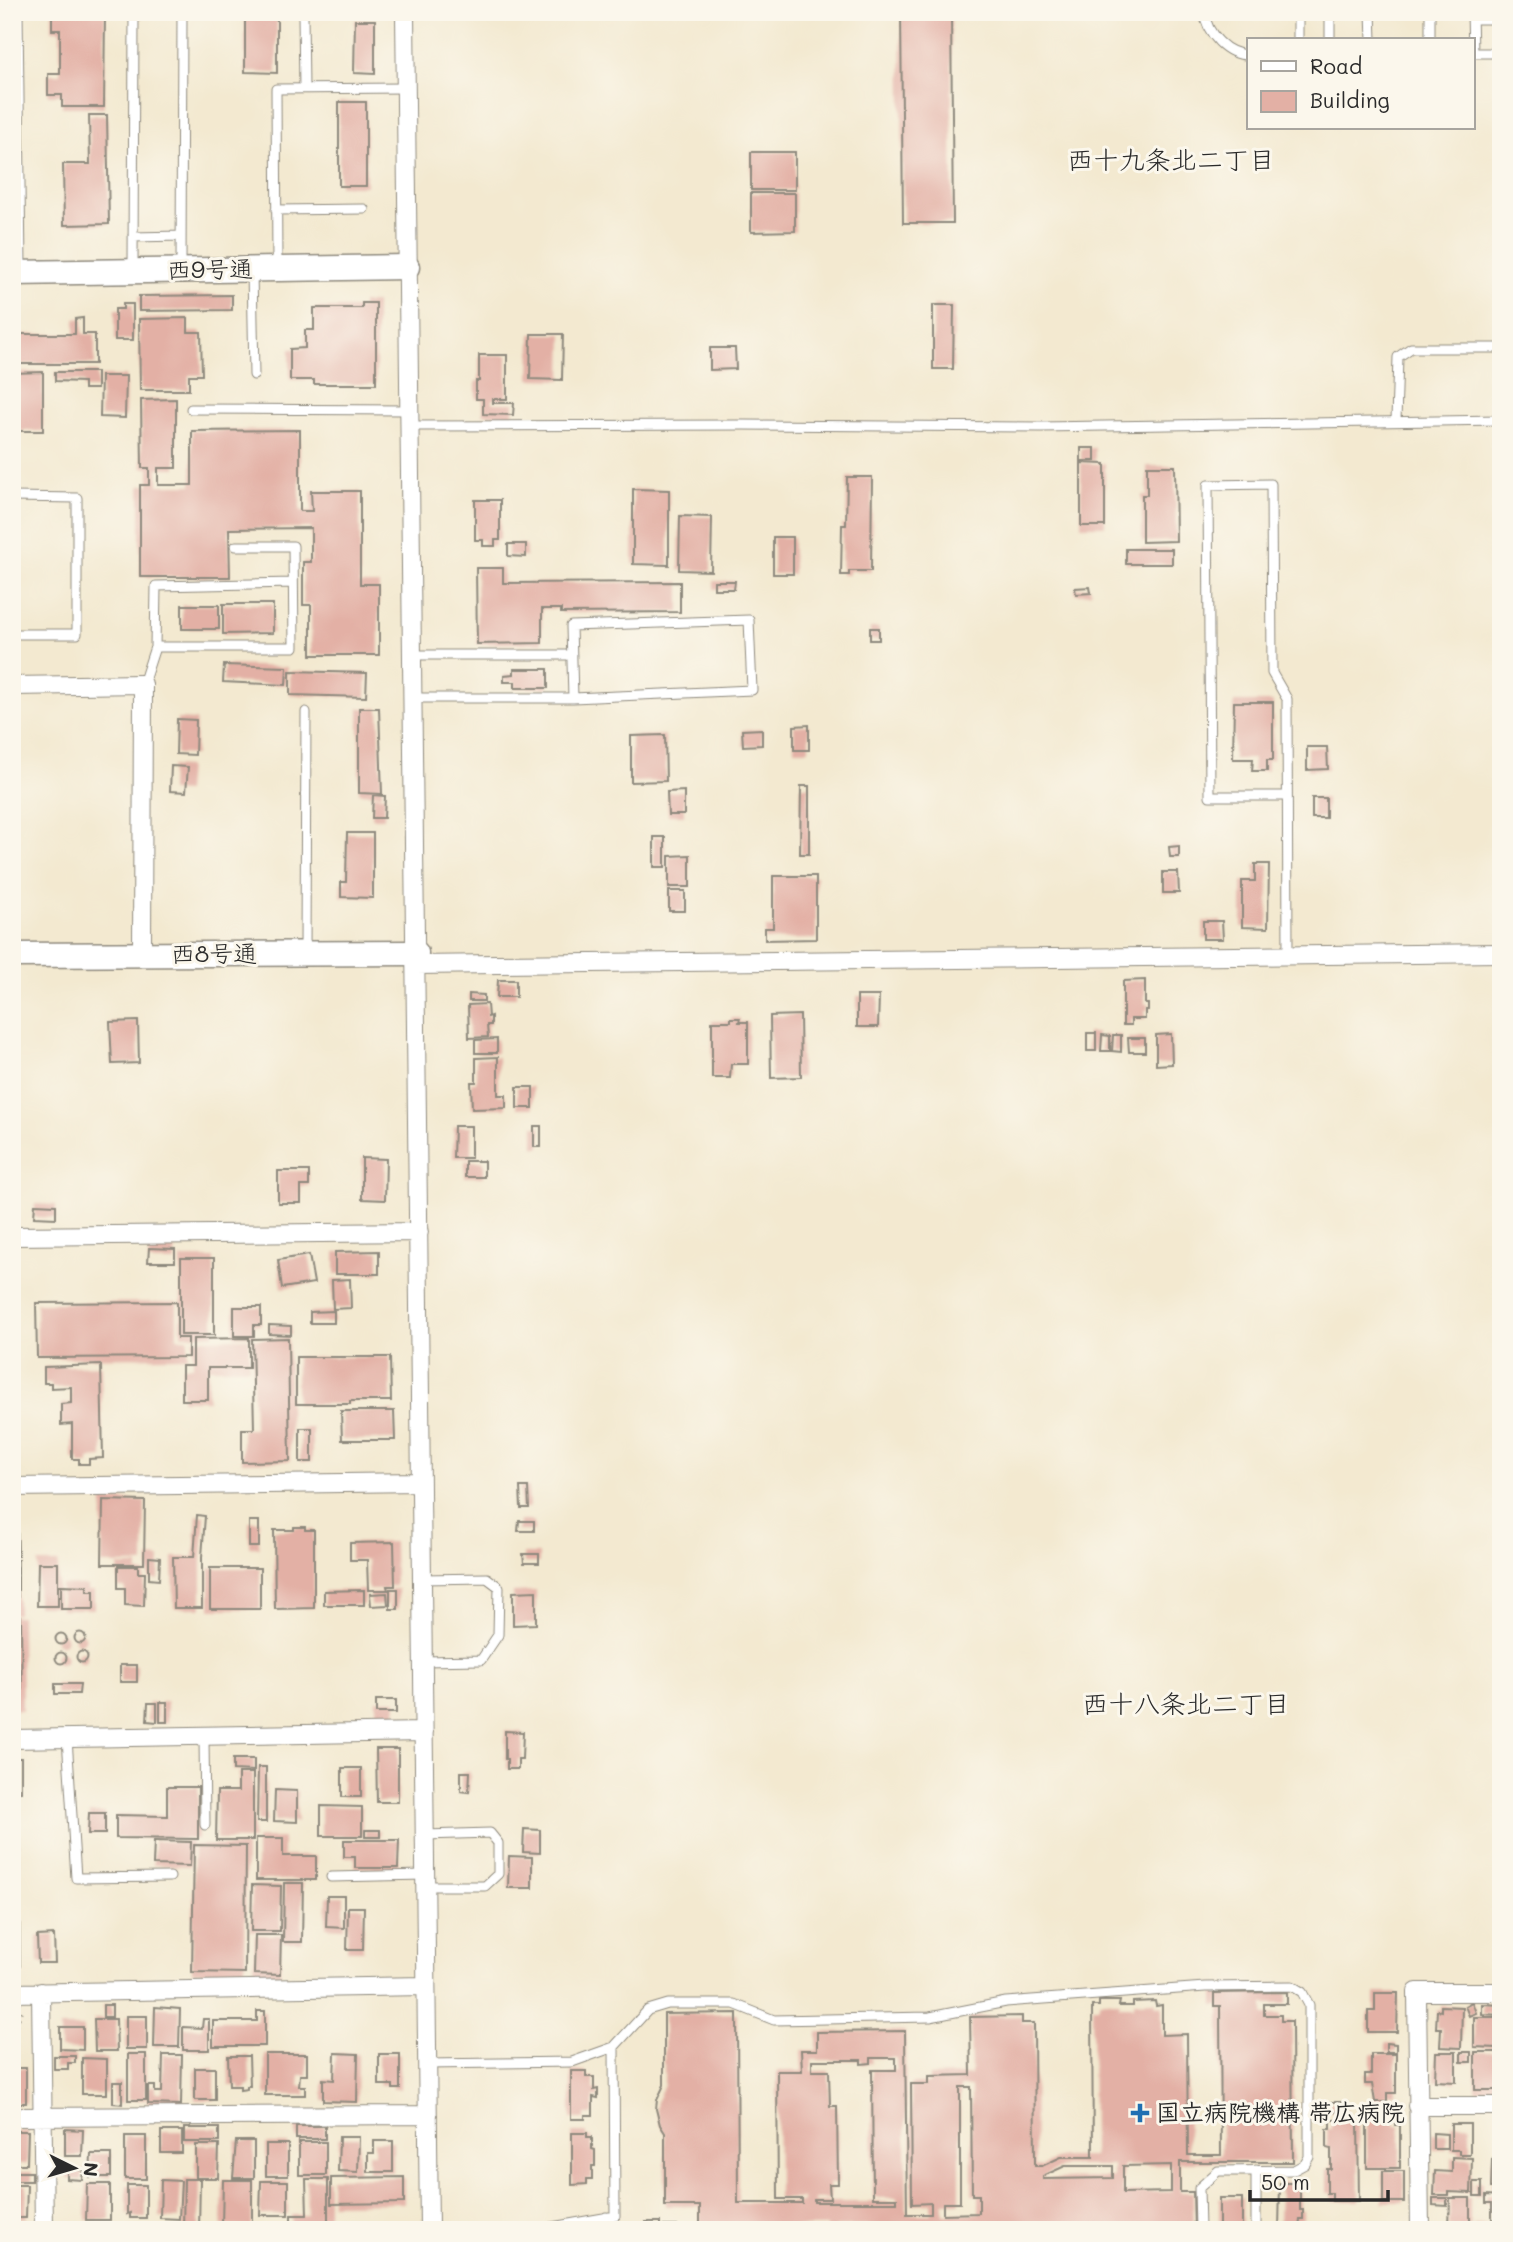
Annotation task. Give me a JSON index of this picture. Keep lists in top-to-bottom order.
{
  "streets": {
    "street": ["西9号通", "西8号通"]
  },
  "districts": ["西十九条北二丁目", "西十八条北二丁目"],
  "places": {
    "health": ["国立病院機構 帯広病院"]
  },
  "legend": ["Road", "Building"],
  "scale_bar": "50 m",
  "north": "right"
}
